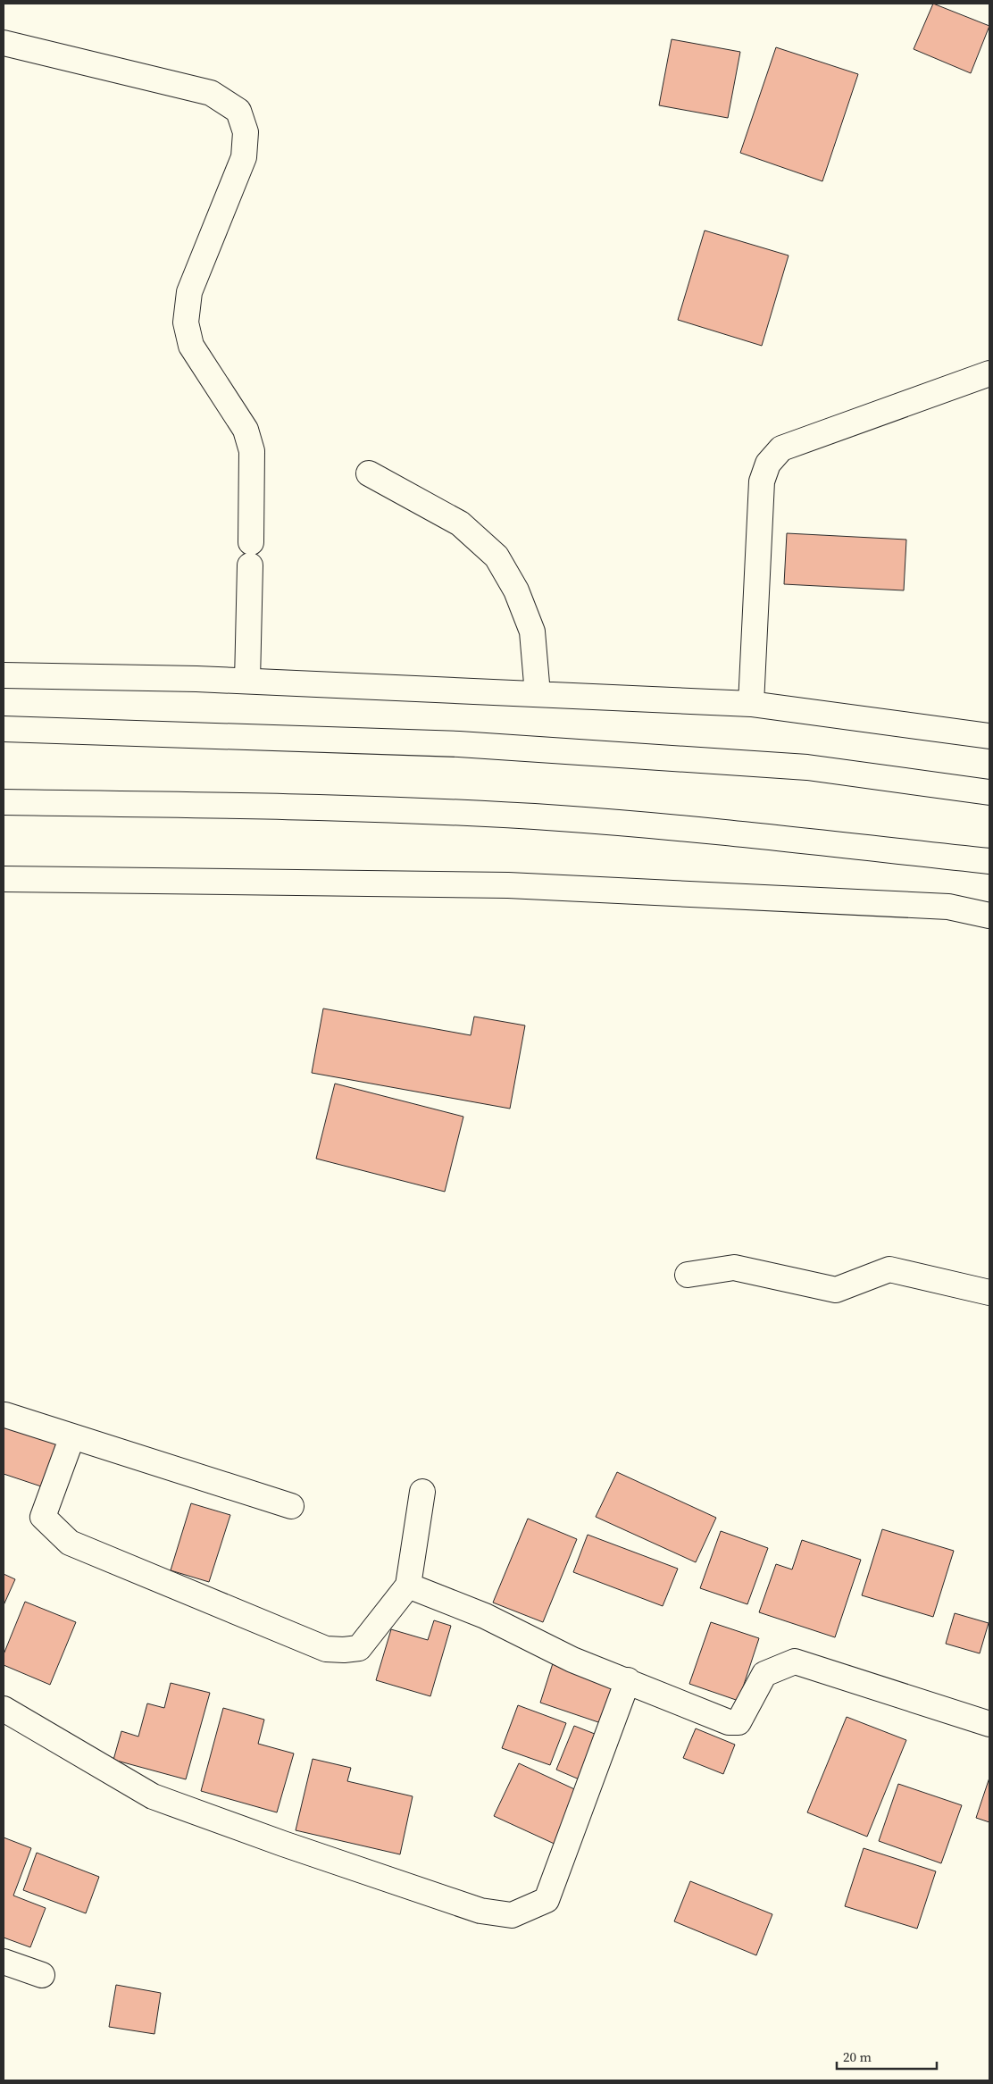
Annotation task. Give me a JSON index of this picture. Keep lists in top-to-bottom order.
{
  "scale_bar": "20 m"
}
